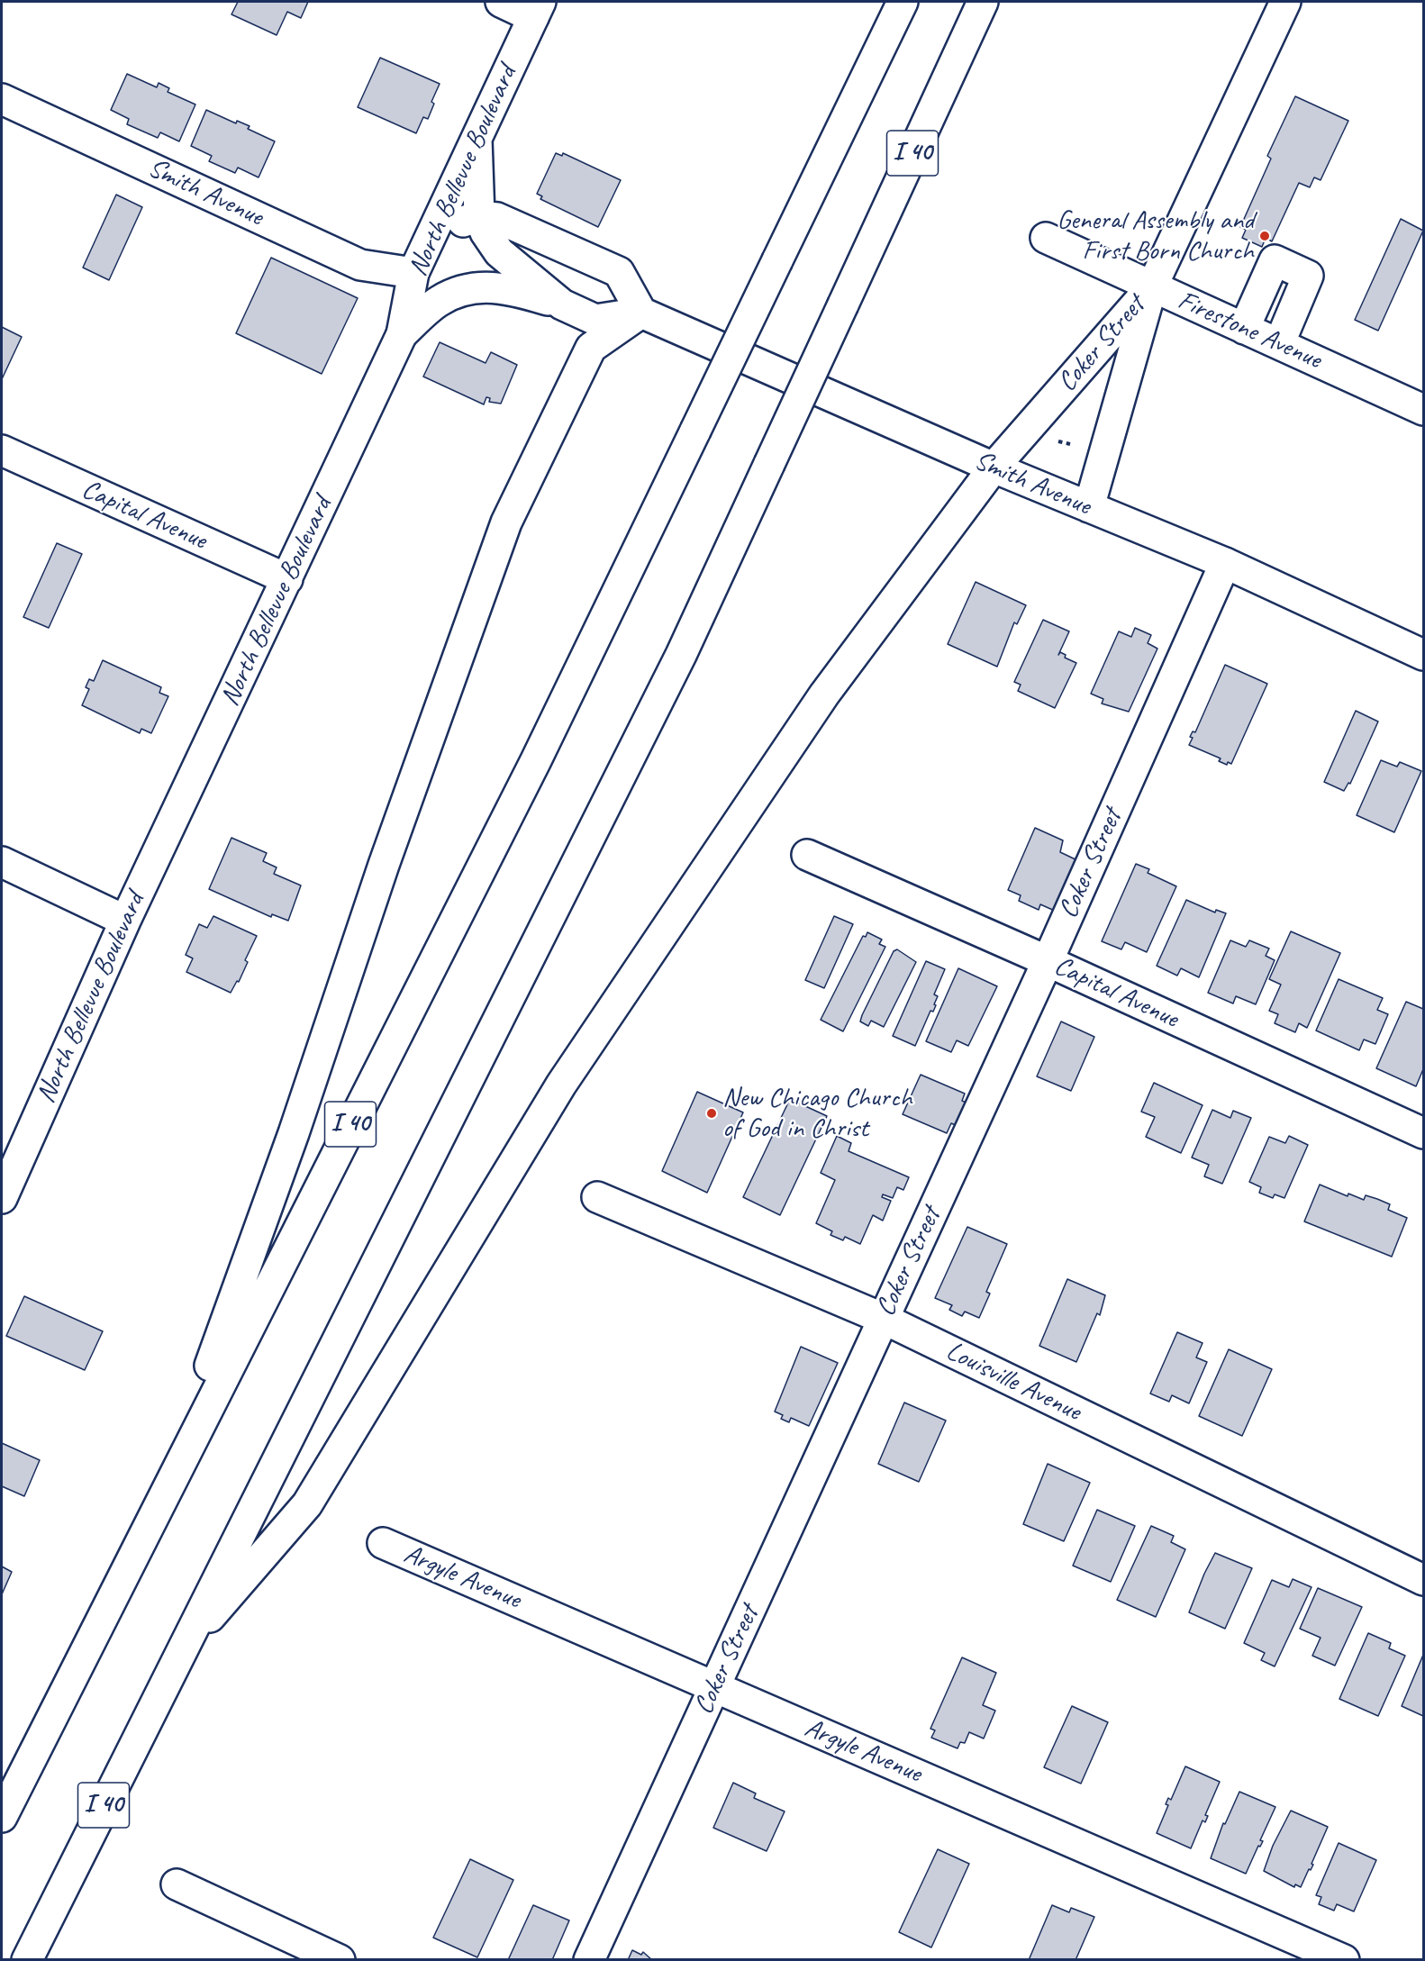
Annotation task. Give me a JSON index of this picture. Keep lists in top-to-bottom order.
{
  "streets": {
    "main road": [
      "I 40",
      "North Bellevue Boulevard",
      "Smith Avenue",
      "Firestone Avenue",
      "Coker Street",
      "Capital Avenue",
      "Louisville Avenue",
      "Argyle Avenue"
    ]
  },
  "crossings": [
    ["I 40", "Coker Street"],
    ["North Bellevue Boulevard", "Smith Avenue"],
    ["North Bellevue Boulevard", "Capital Avenue"],
    ["Smith Avenue", "Coker Street"],
    ["Firestone Avenue", "Coker Street"],
    ["Coker Street", "Capital Avenue"],
    ["Coker Street", "Louisville Avenue"],
    ["Coker Street", "Argyle Avenue"]
  ],
  "places": ["General Assembly and First Born Church", "New Chicago Church of God in Christ"]
}
